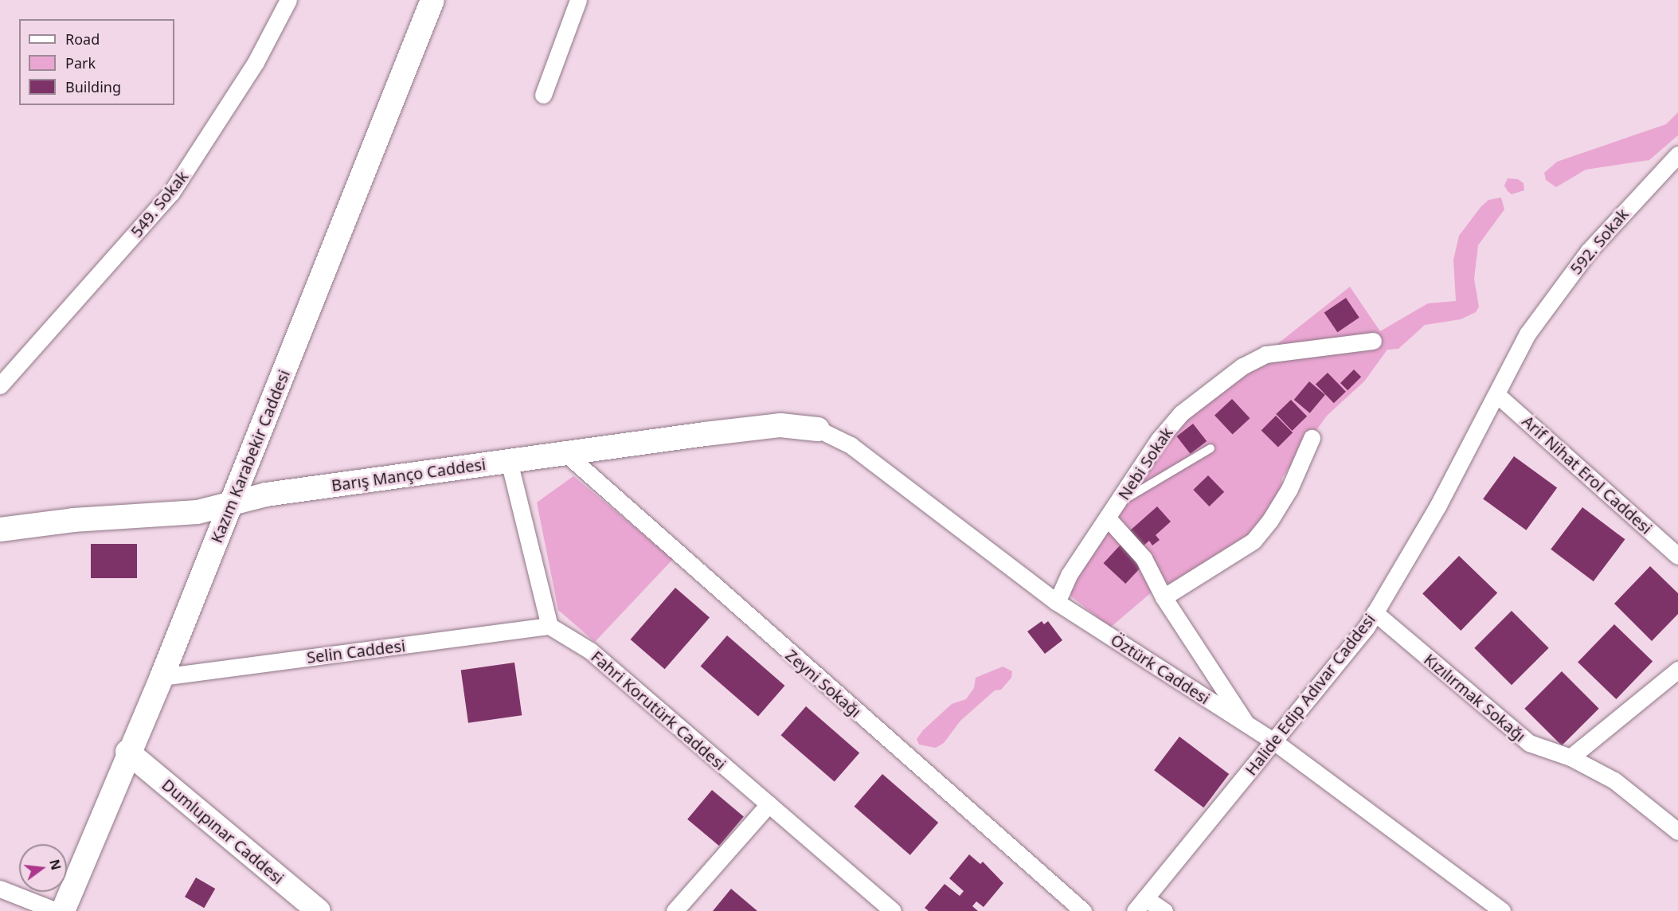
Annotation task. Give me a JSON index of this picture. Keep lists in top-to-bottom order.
{
  "streets": {
    "street": [
      "549. Sokak",
      "592. Sokak",
      "Kazım Karabekir Caddesi",
      "Nebi Sokak",
      "Barış Manço Caddesi",
      "Arif Nihat Erol Caddesi",
      "Selin Caddesi",
      "Öztürk Caddesi",
      "Zeyni Sokağı",
      "Halide Edip Adıvar Caddesi",
      "Kızılırmak Sokağı",
      "Fahri Korutürk Caddesi",
      "Dumlupınar Caddesi"
    ]
  },
  "crossings": [
    ["592. Sokak", "Halide Edip Adıvar Caddesi"],
    ["Kazım Karabekir Caddesi", "Barış Manço Caddesi"],
    ["Kazım Karabekir Caddesi", "Selin Caddesi"],
    ["Kazım Karabekir Caddesi", "Dumlupınar Caddesi"],
    ["Nebi Sokak", "Öztürk Caddesi"],
    ["Barış Manço Caddesi", "Öztürk Caddesi"],
    ["Barış Manço Caddesi", "Zeyni Sokağı"],
    ["Arif Nihat Erol Caddesi", "Halide Edip Adıvar Caddesi"],
    ["Selin Caddesi", "Fahri Korutürk Caddesi"],
    ["Öztürk Caddesi", "Halide Edip Adıvar Caddesi"],
    ["Halide Edip Adıvar Caddesi", "Kızılırmak Sokağı"]
  ],
  "legend": ["Road", "Park", "Building"],
  "north": "right"
}
